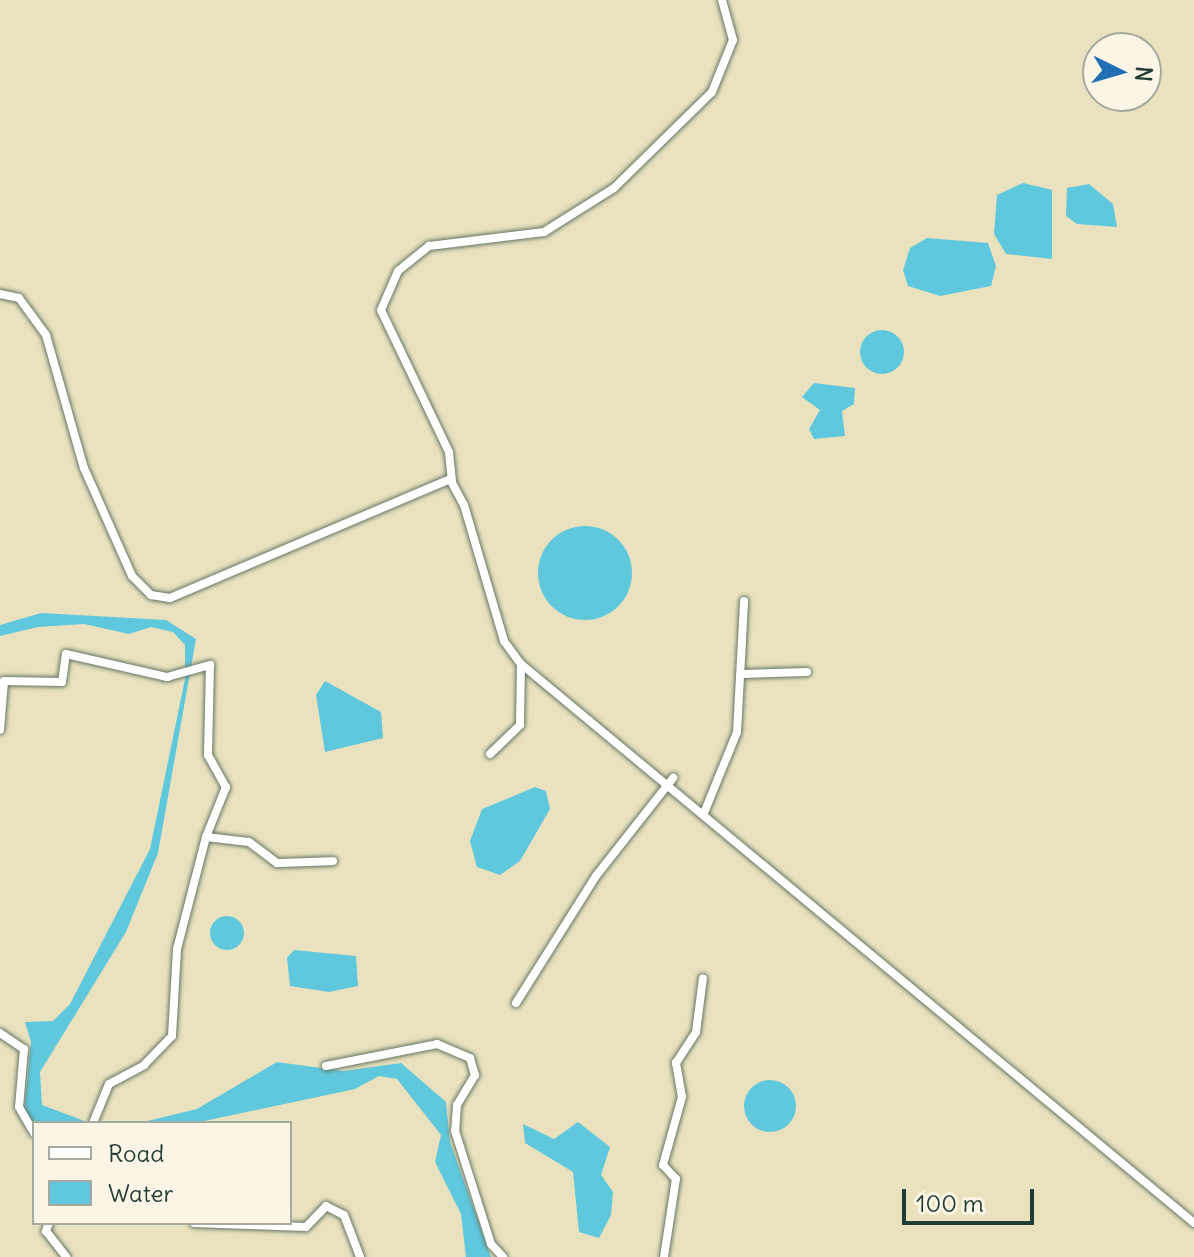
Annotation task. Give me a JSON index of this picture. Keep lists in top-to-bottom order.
{
  "legend": ["Road", "Water"],
  "scale_bar": "100 m",
  "north": "right"
}
